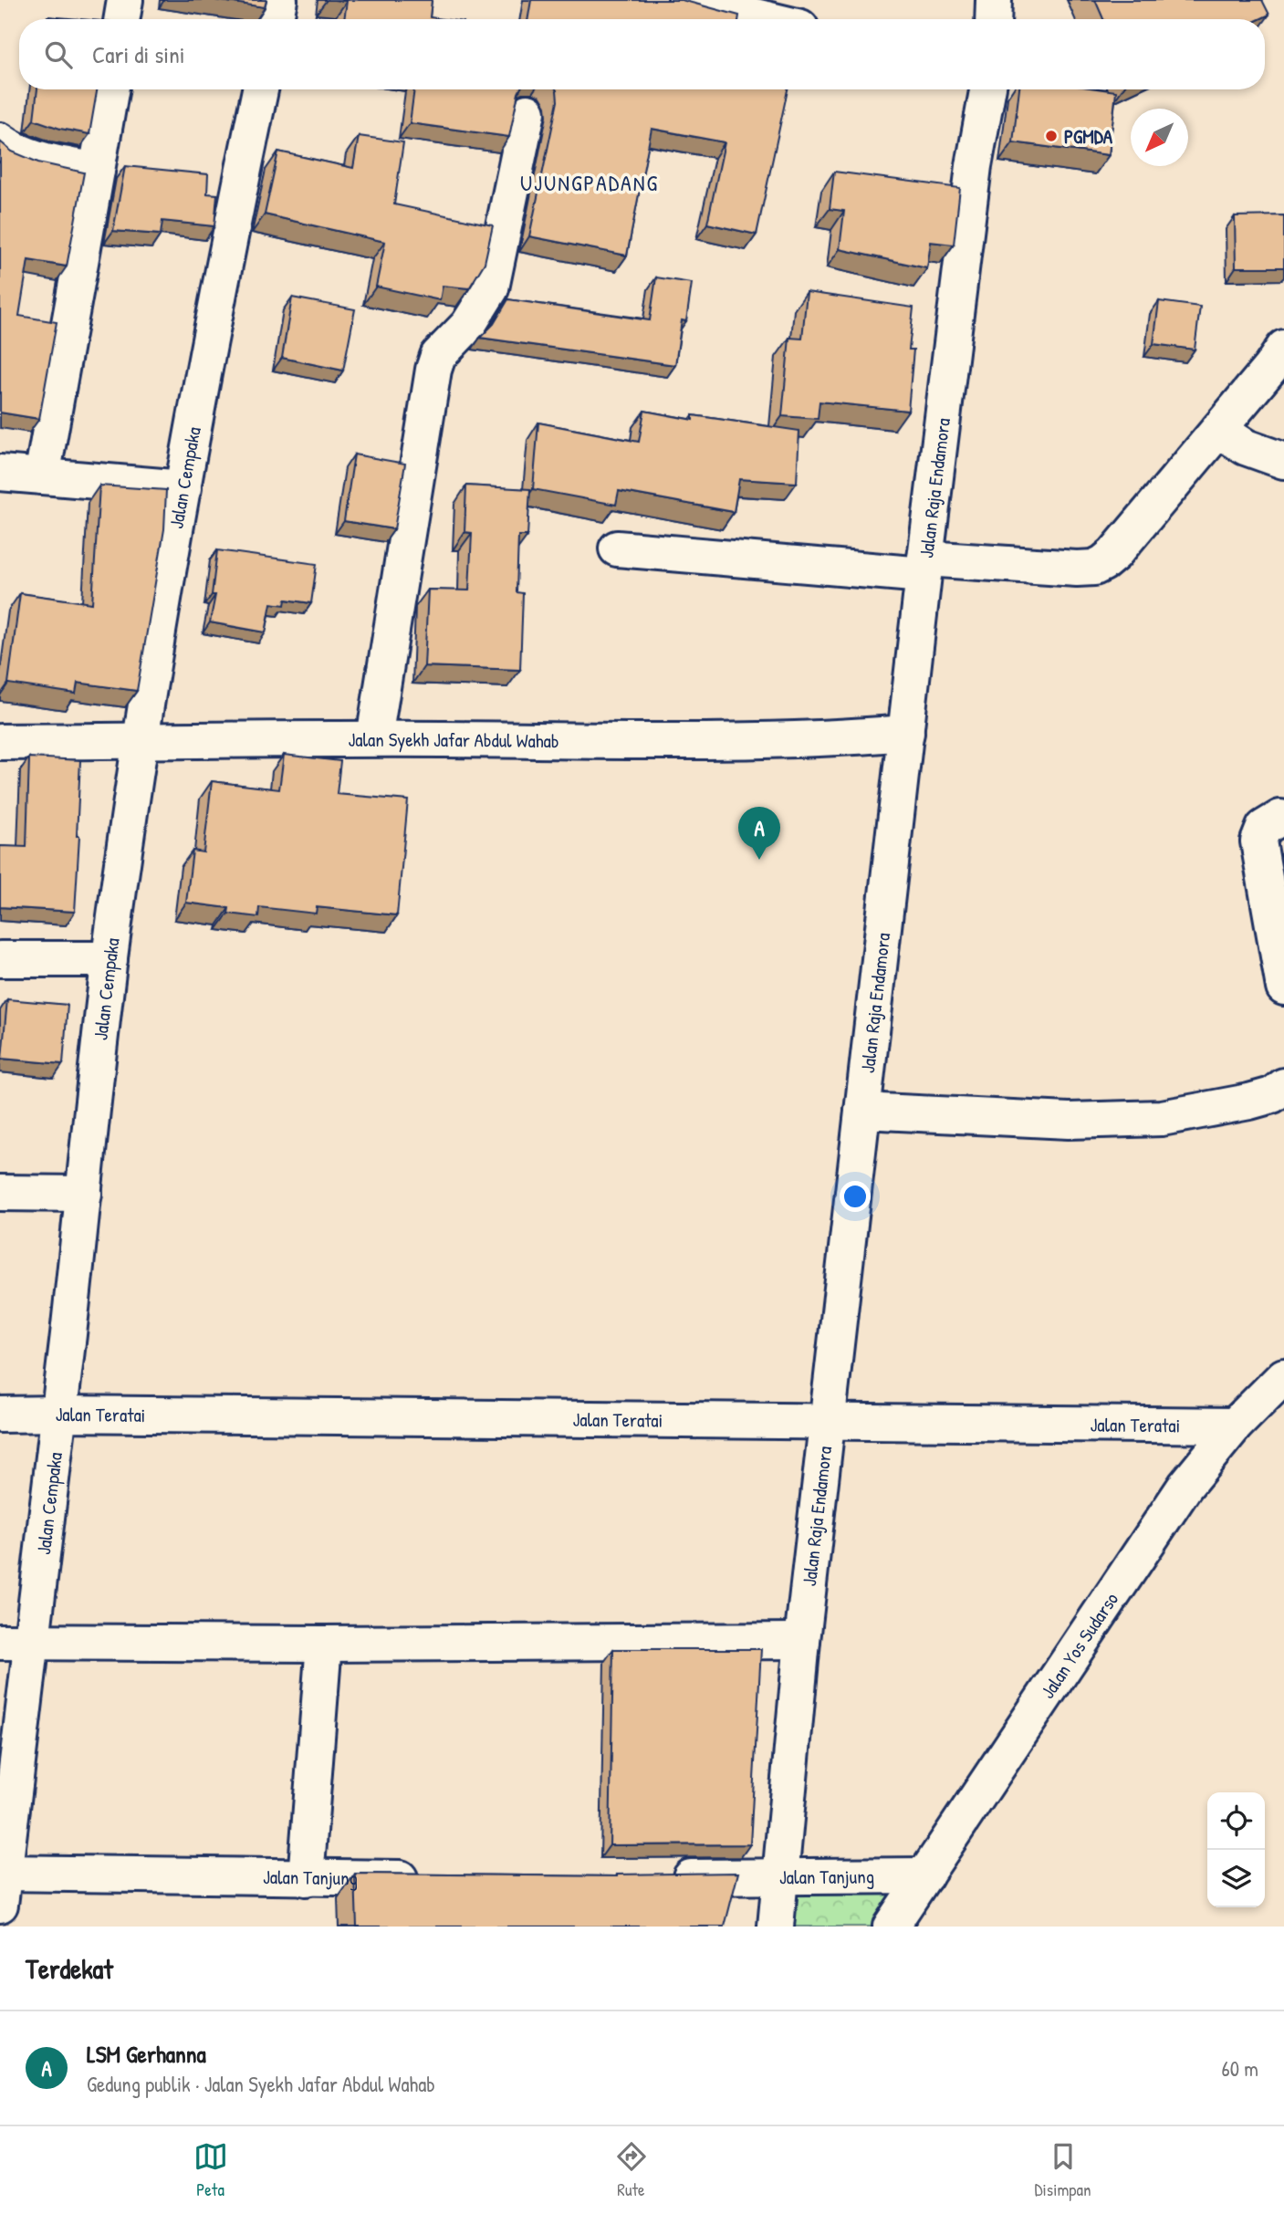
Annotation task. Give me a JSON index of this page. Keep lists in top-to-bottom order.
{
  "streets": {
    "street": [
      "Jalan Cempaka",
      "Jalan Raja Endamora",
      "Jalan Syekh Jafar Abdul Wahab",
      "Jalan Teratai",
      "Jalan Yos Sudarso",
      "Jalan Tanjung"
    ]
  },
  "crossings": [
    ["Jalan Cempaka", "Jalan Syekh Jafar Abdul Wahab"],
    ["Jalan Cempaka", "Jalan Teratai"],
    ["Jalan Cempaka", "Jalan Tanjung"],
    ["Jalan Raja Endamora", "Jalan Syekh Jafar Abdul Wahab"],
    ["Jalan Raja Endamora", "Jalan Teratai"],
    ["Jalan Raja Endamora", "Jalan Tanjung"],
    ["Jalan Teratai", "Jalan Yos Sudarso"],
    ["Jalan Yos Sudarso", "Jalan Tanjung"]
  ],
  "districts": ["UJUNGPADANG"],
  "places": ["PGMDA"],
  "north": "bottom left",
  "page": {
    "search": "Cari di sini",
    "pins": "A",
    "heading": "Terdekat",
    "list": [
      {
        "mark": "A",
        "name": "LSM Gerhanna",
        "note": "Gedung publik · Jalan Syekh Jafar Abdul Wahab",
        "value": "60 m"
      }
    ],
    "nav": ["Peta", "Rute", "Disimpan"]
  }
}
